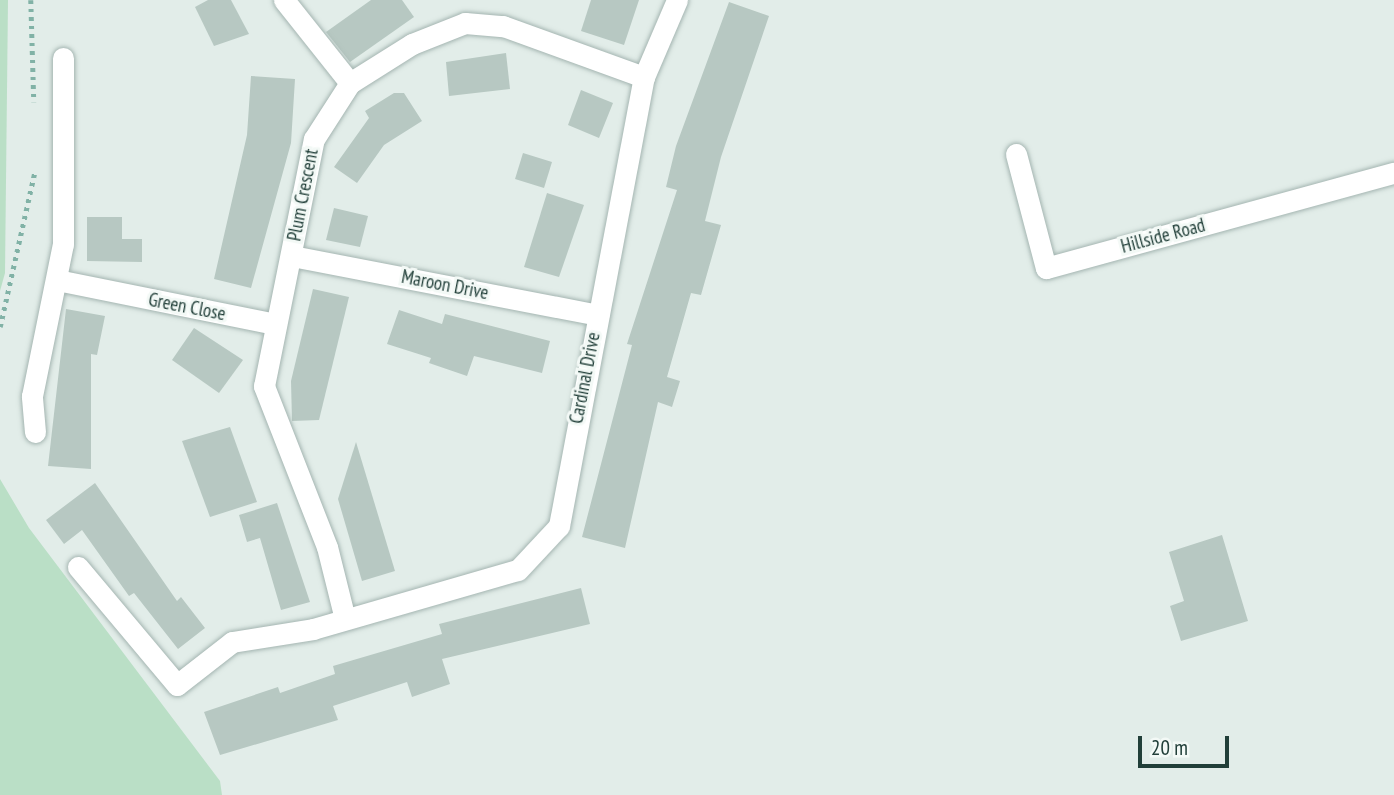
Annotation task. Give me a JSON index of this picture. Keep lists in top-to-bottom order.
{
  "streets": {
    "street": [
      "Plum Crescent",
      "Hillside Road",
      "Maroon Drive",
      "Green Close",
      "Cardinal Drive"
    ]
  },
  "crossings": [
    ["Plum Crescent", "Maroon Drive"],
    ["Plum Crescent", "Green Close"],
    ["Plum Crescent", "Cardinal Drive"],
    ["Maroon Drive", "Cardinal Drive"]
  ],
  "scale_bar": "20 m"
}
